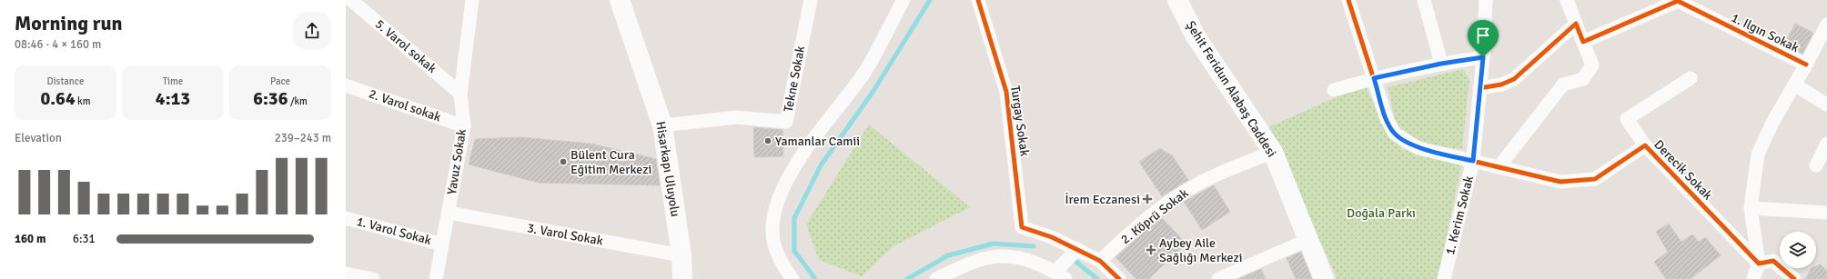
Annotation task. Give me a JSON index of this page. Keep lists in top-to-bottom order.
{
  "streets": {
    "street": [
      "1. Ilgın Sokak",
      "5. Varol sokak",
      "Tekne Sokak",
      "Şehit Feridun Alabaş Caddesi",
      "2. Varol sokak",
      "Turgay Sokak",
      "Yavuz Sokak",
      "Hisarkapı Uluyolu",
      "Derecik Sokak",
      "1. Kerim Sokak",
      "2. Köprü Sokak",
      "1. Varol Sokak",
      "3. Varol Sokak"
    ]
  },
  "crossings": [
    ["5. Varol sokak", "Yavuz Sokak"],
    ["Tekne Sokak", "Hisarkapı Uluyolu"],
    ["Şehit Feridun Alabaş Caddesi", "2. Köprü Sokak"],
    ["2. Varol sokak", "Yavuz Sokak"],
    ["Yavuz Sokak", "1. Varol Sokak"],
    ["Yavuz Sokak", "3. Varol Sokak"],
    ["Hisarkapı Uluyolu", "3. Varol Sokak"],
    ["Derecik Sokak", "1. Kerim Sokak"]
  ],
  "parks": ["Doğala Parkı"],
  "places": {
    "other": ["Yamanlar Camii", "Bülent Cura Eğitim Merkezi"],
    "health": ["İrem Eczanesi", "Aybey Aile Sağlığı Merkezi"]
  },
  "page": {
    "heading": ["Morning run", "08:46 · 4 × 160 m"],
    "stats": [
      ["Distance", "0.64 km"],
      ["Time", "4:13"],
      ["Pace", "6:36 /km"]
    ],
    "chart": ["Elevation", "239–243 m"],
    "list": [
      {
        "name": "160 m",
        "note": "6:31"
      }
    ]
  }
}
